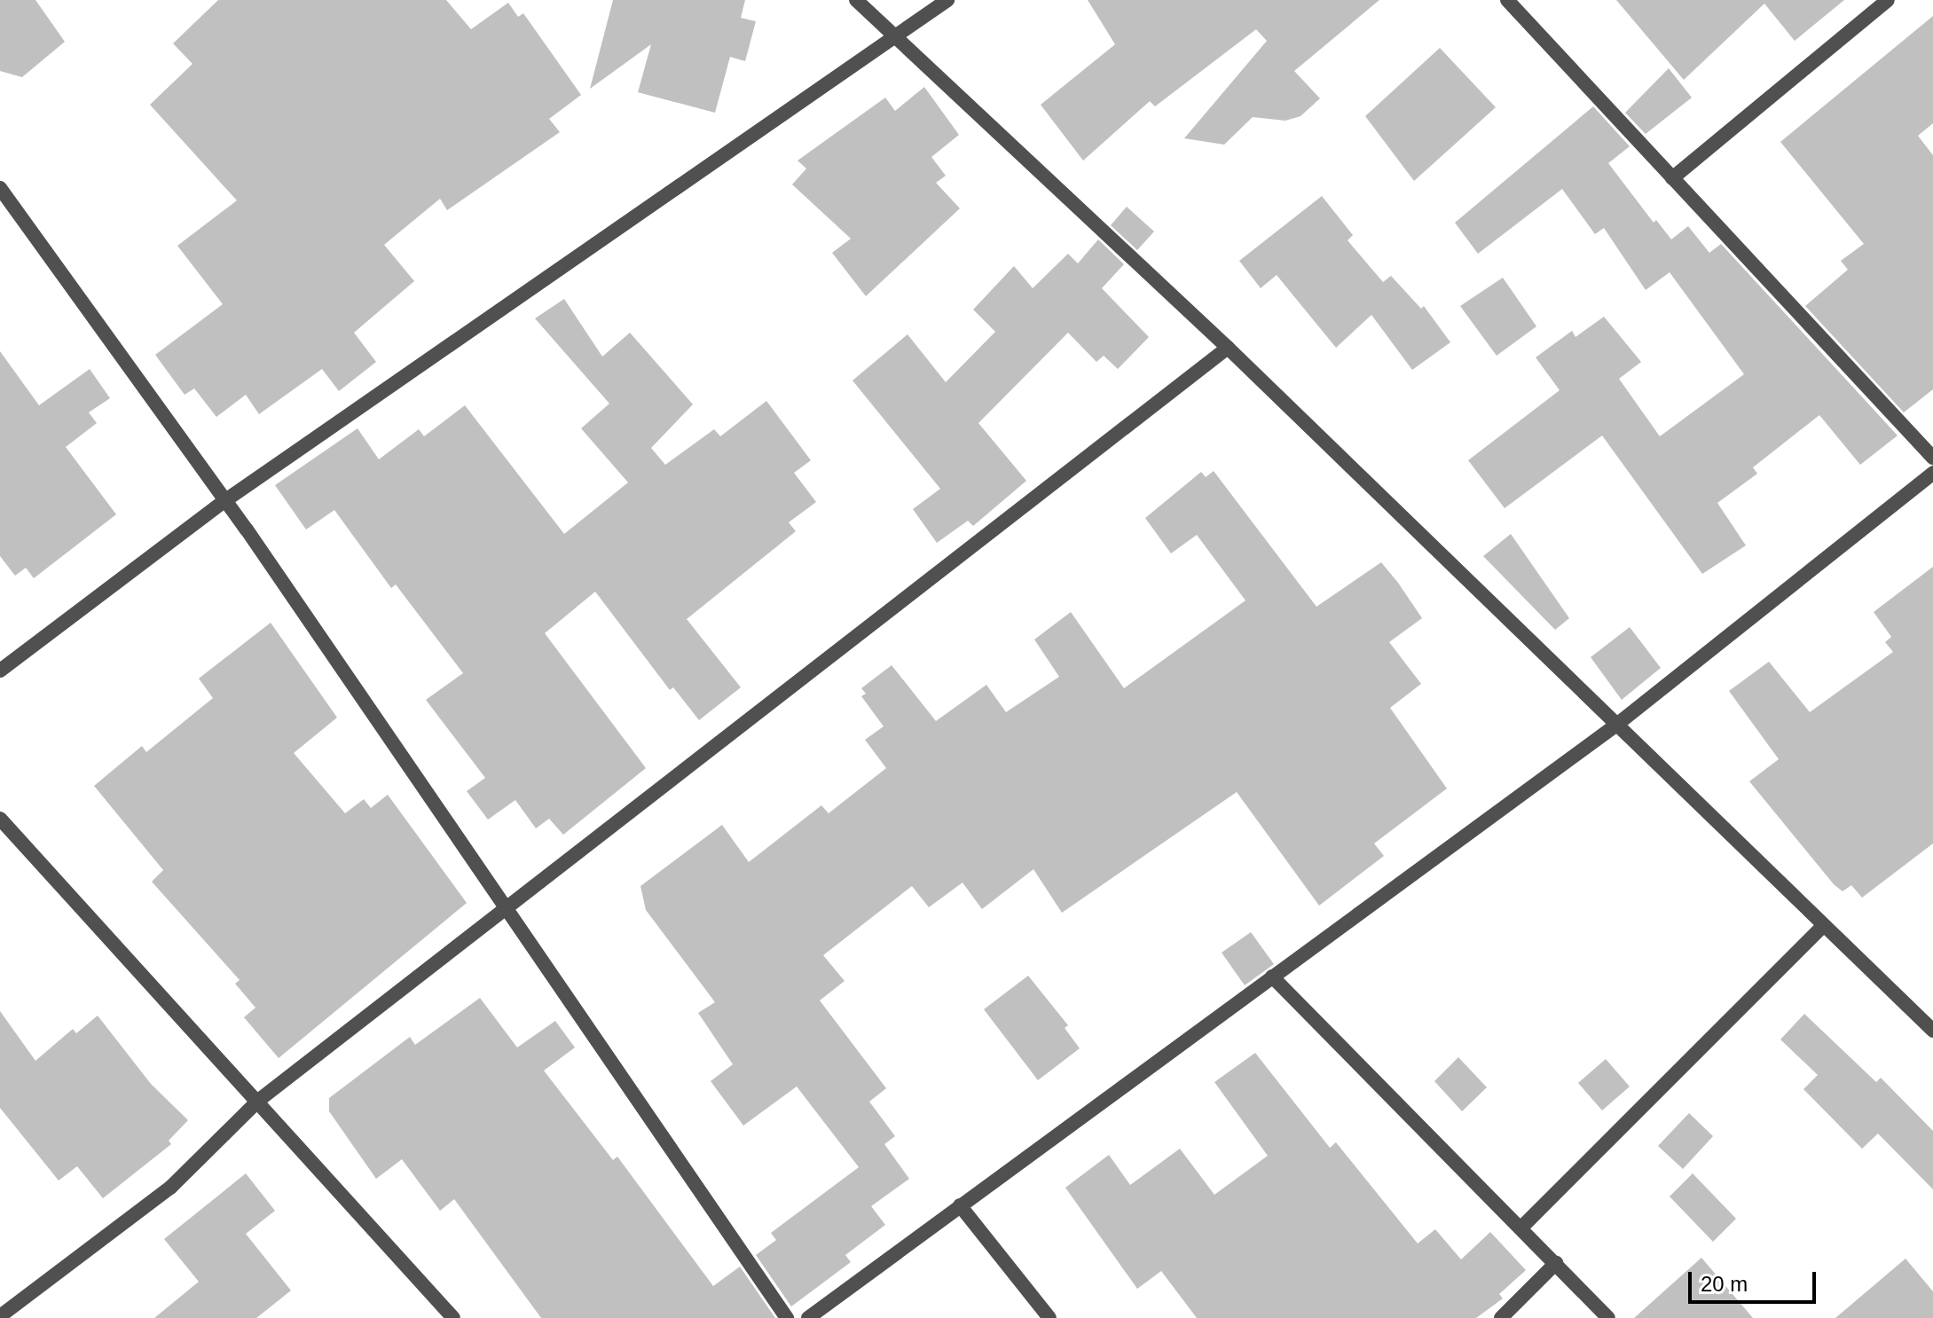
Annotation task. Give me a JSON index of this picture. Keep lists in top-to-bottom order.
{
  "scale_bar": "20 m"
}
